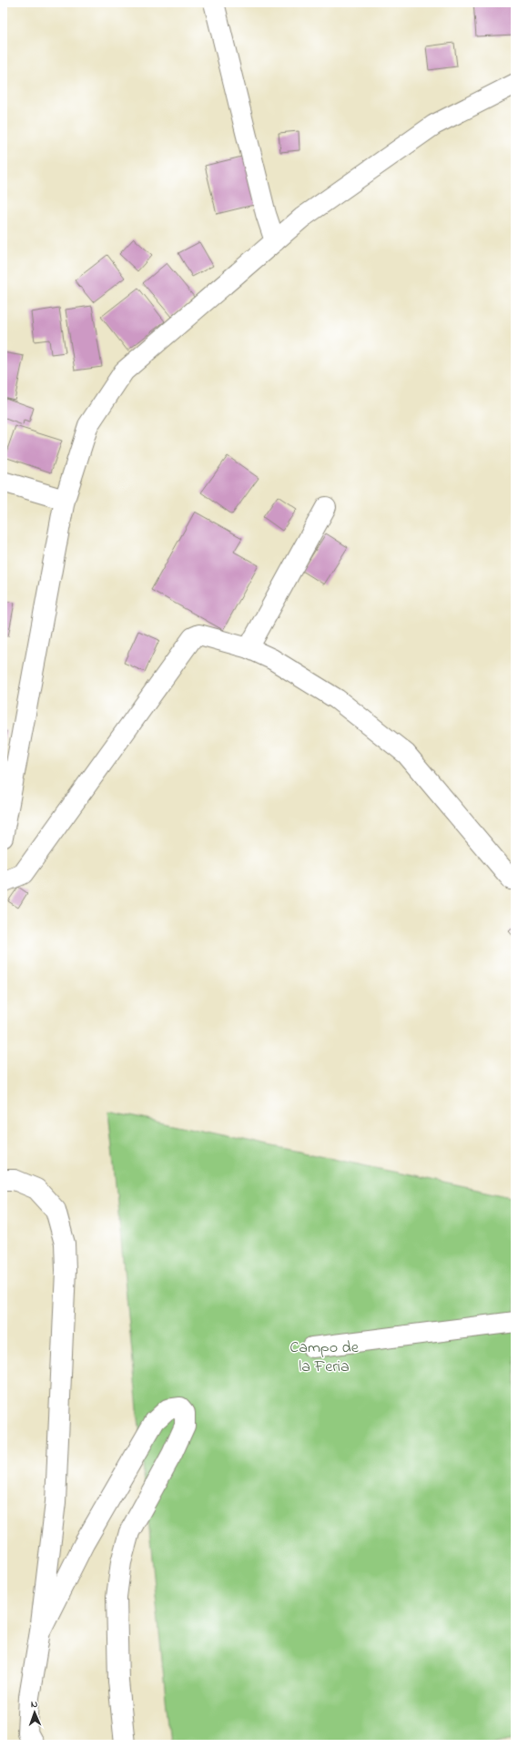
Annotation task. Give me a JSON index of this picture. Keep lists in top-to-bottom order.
{
  "parks": ["Campo de la Feria"],
  "north": "top"
}
